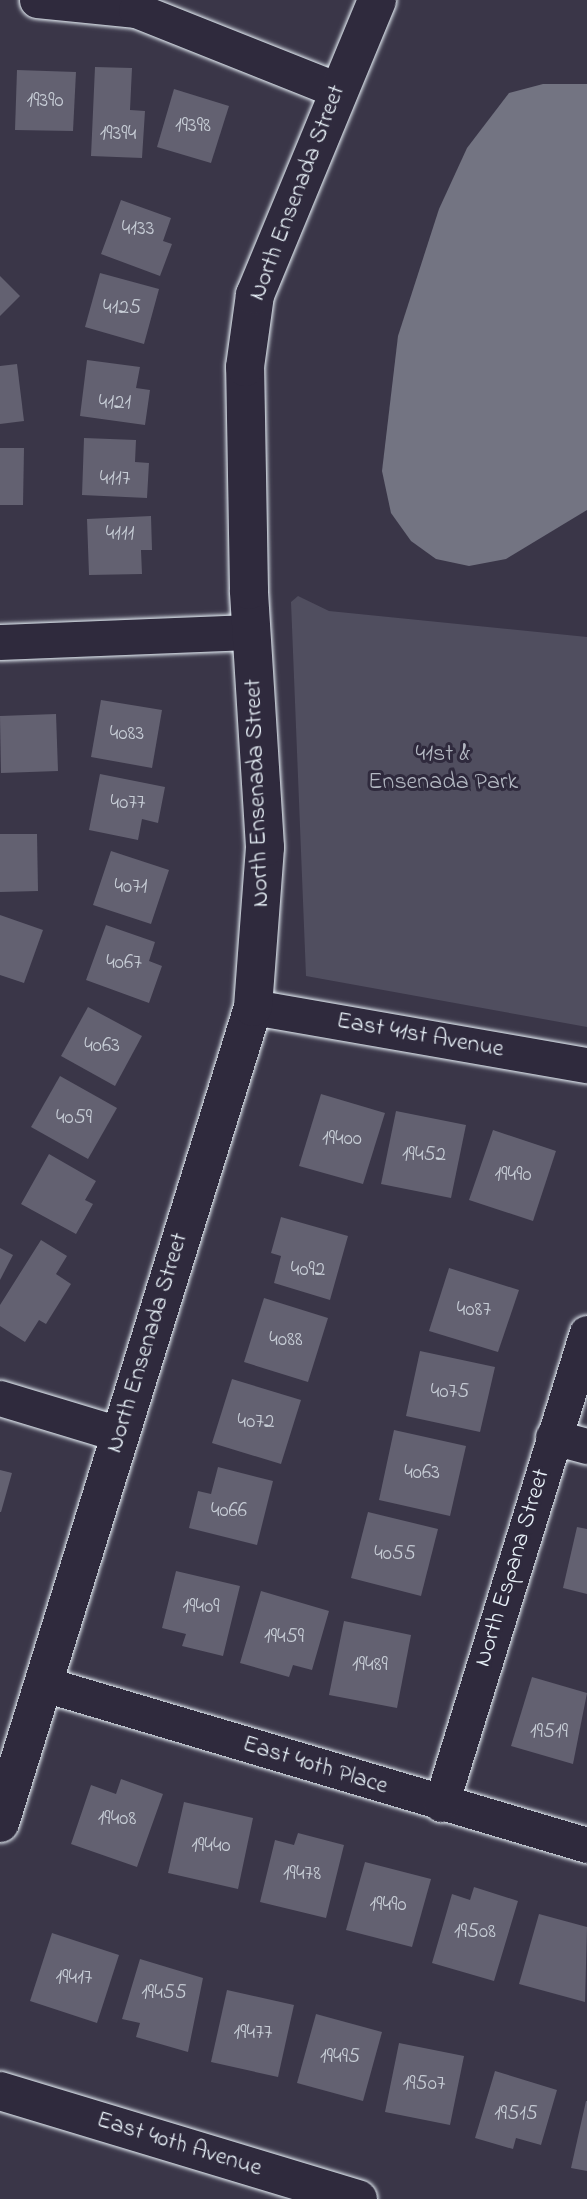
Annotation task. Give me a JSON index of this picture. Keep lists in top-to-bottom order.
{
  "streets": {
    "street": [
      "North Ensenada Street",
      "East 41st Avenue",
      "North Espana Street",
      "East 40th Place",
      "East 40th Avenue"
    ]
  },
  "crossings": [
    ["North Ensenada Street", "East 41st Avenue"],
    ["North Ensenada Street", "East 40th Place"],
    ["North Espana Street", "East 40th Place"]
  ],
  "parks": ["41st & Ensenada Park"],
  "house_numbers": [
    "19390",
    "19398",
    "19394",
    "4133",
    "4125",
    "4121",
    "4117",
    "4111",
    "4083",
    "4077",
    "4071",
    "4067",
    "4063",
    "4059",
    "19400",
    "19452",
    "19490",
    "4092",
    "4087",
    "4088",
    "4075",
    "4072",
    "4063",
    "4066",
    "4055",
    "19409",
    "19459",
    "19489",
    "19519",
    "19408",
    "19440",
    "19478",
    "19490",
    "19508",
    "19417",
    "19455",
    "19477",
    "19495",
    "19507",
    "19515"
  ]
}
